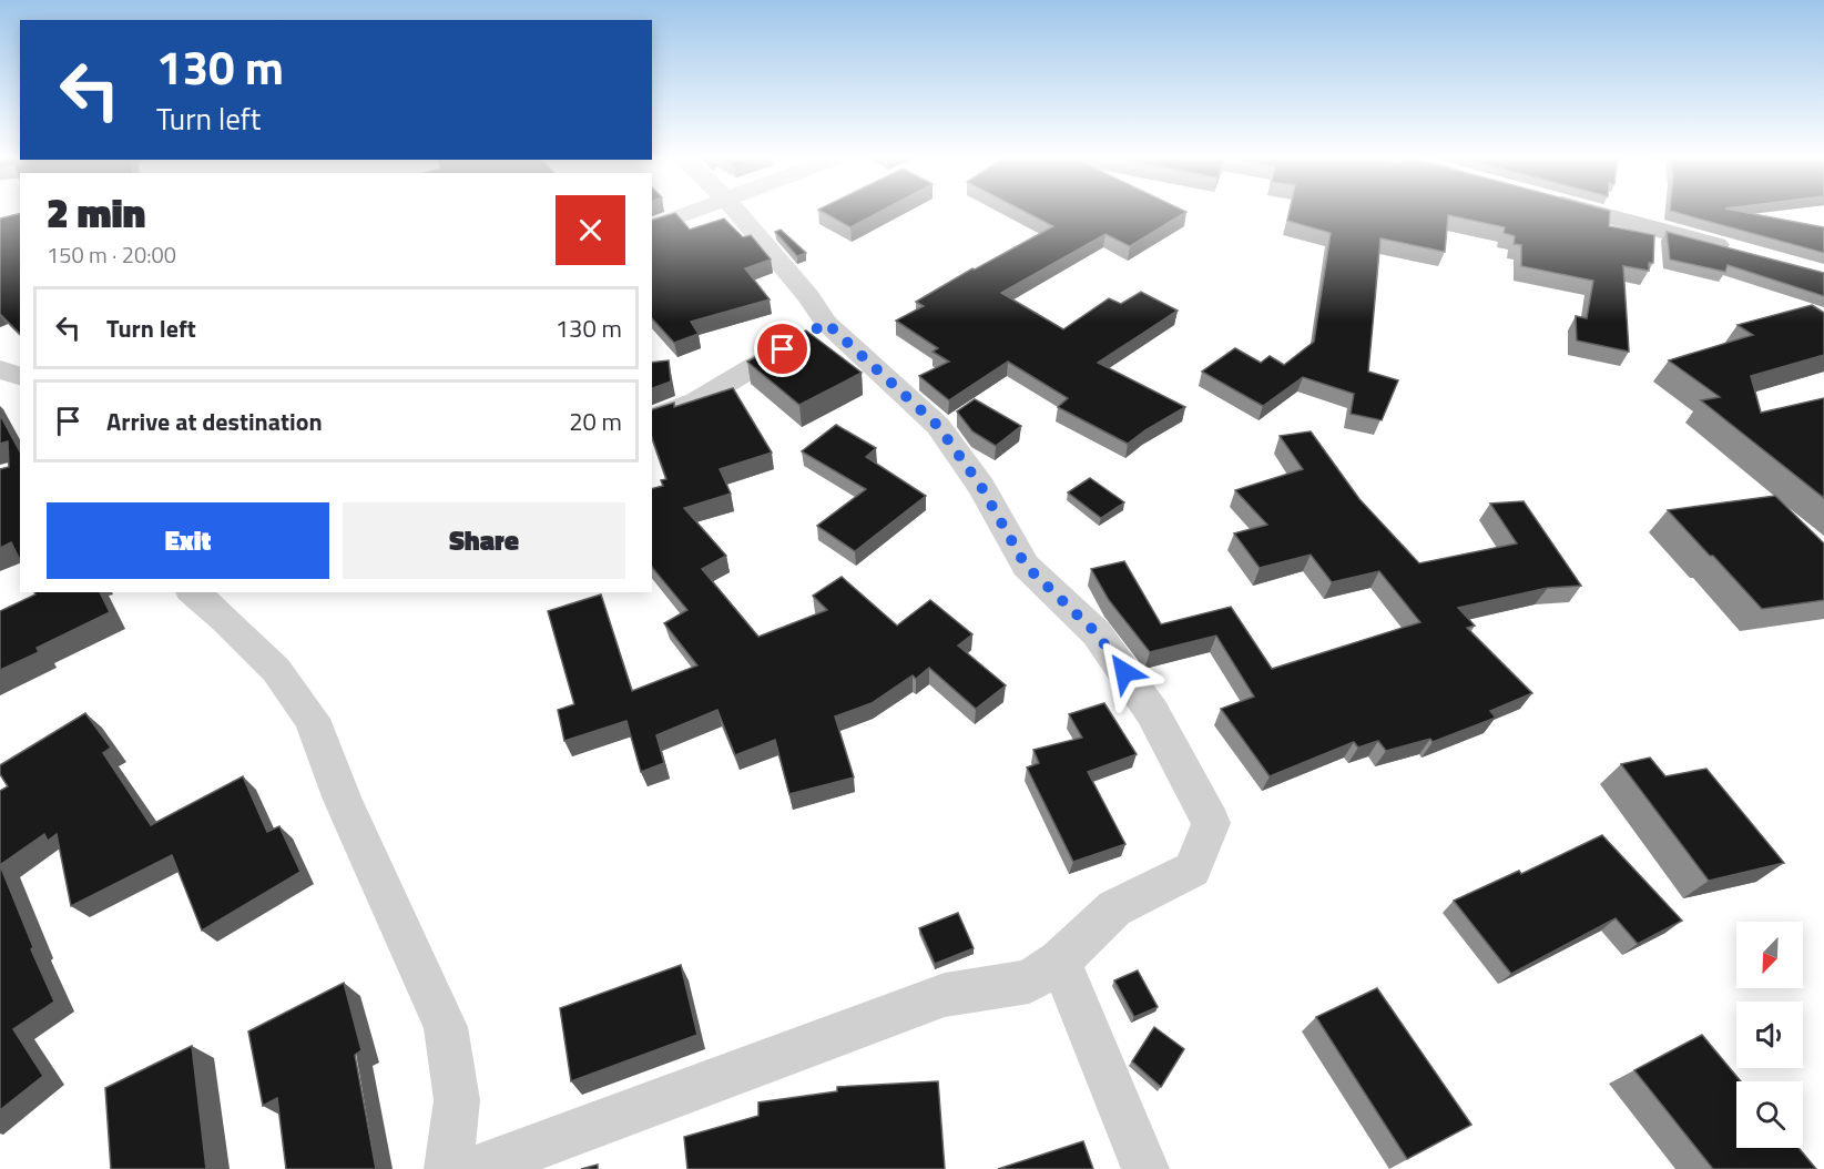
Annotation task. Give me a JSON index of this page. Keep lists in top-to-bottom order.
{
  "north": "bottom left",
  "page": {
    "turn": ["130 m", "Turn left"],
    "heading": ["2 min", "150 m · 20:00"],
    "list": [
      {
        "name": "Turn left",
        "value": "130 m"
      },
      {
        "name": "Arrive at destination",
        "value": "20 m"
      }
    ],
    "buttons": ["Exit", "Share"]
  }
}
